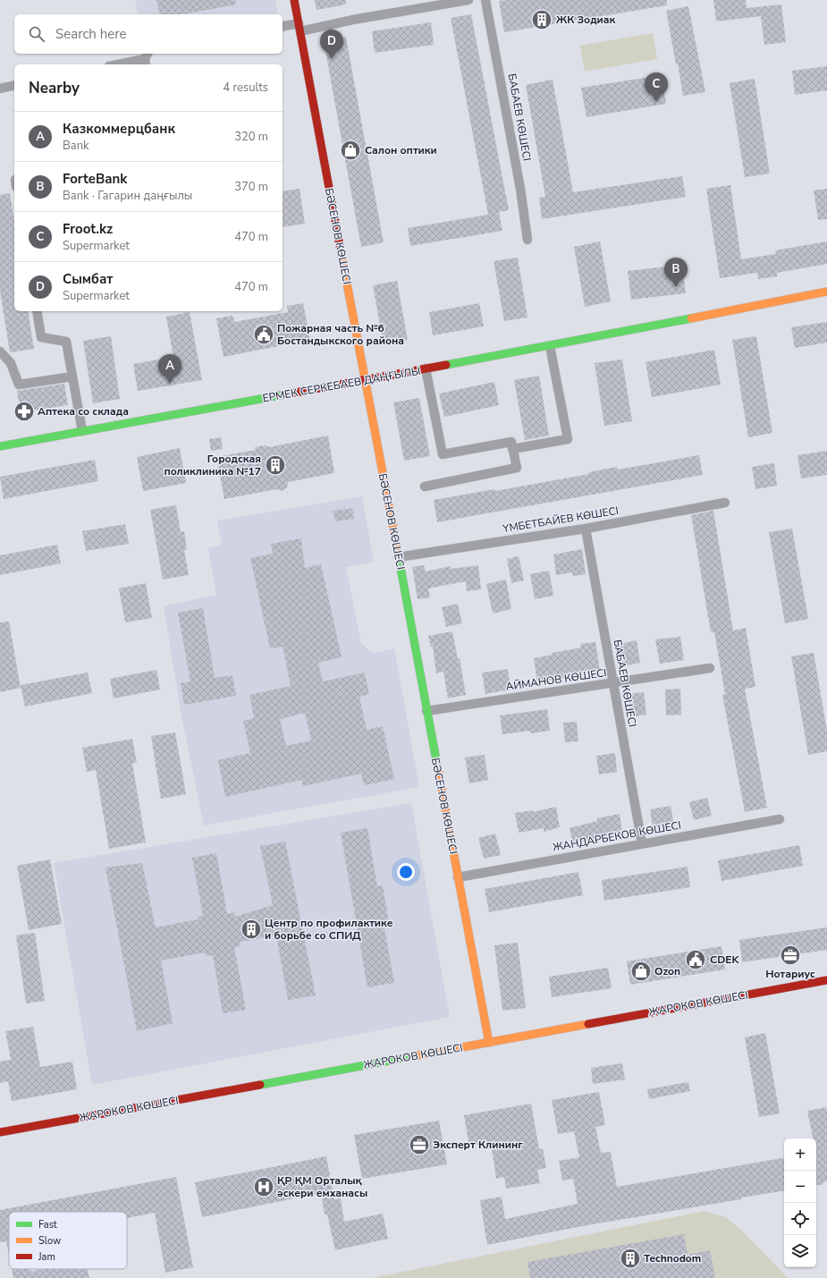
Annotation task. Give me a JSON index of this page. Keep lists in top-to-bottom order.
{
  "streets": {
    "street": [
      "БАБАЕВ КӨШЕСІ",
      "БӘСЕНОВ КӨШЕСІ",
      "ЕРМЕК СЕРКЕБАЕВ ДАҢҒЫЛЫ",
      "ҮМБЕТБАЙЕВ КӨШЕСІ",
      "АЙМАНОВ КӨШЕСІ",
      "ЖАНДАРБЕКОВ КӨШЕСІ",
      "ЖАРОКОВ КӨШЕСІ"
    ]
  },
  "crossings": [
    ["БАБАЕВ КӨШЕСІ", "ҮМБЕТБАЙЕВ КӨШЕСІ"],
    ["БАБАЕВ КӨШЕСІ", "АЙМАНОВ КӨШЕСІ"],
    ["БАБАЕВ КӨШЕСІ", "ЖАНДАРБЕКОВ КӨШЕСІ"],
    ["БӘСЕНОВ КӨШЕСІ", "ЕРМЕК СЕРКЕБАЕВ ДАҢҒЫЛЫ"],
    ["БӘСЕНОВ КӨШЕСІ", "ҮМБЕТБАЙЕВ КӨШЕСІ"],
    ["БӘСЕНОВ КӨШЕСІ", "АЙМАНОВ КӨШЕСІ"],
    ["БӘСЕНОВ КӨШЕСІ", "ЖАНДАРБЕКОВ КӨШЕСІ"],
    ["БӘСЕНОВ КӨШЕСІ", "ЖАРОКОВ КӨШЕСІ"]
  ],
  "places": {
    "building": [
      "ЖК Зодиак",
      "Городская поликлиника №17",
      "Центр по профилактике и борьбе со СПИД",
      "Technodom"
    ],
    "shop": ["Салон оптики", "Ozon"],
    "public building": ["Пожарная часть №6 Бостандыкского района", "CDEK"],
    "pharmacy": ["Аптека со склада"],
    "office": ["Нотариуc", "Эксперт Клининг"],
    "hospital": ["ҚР ҚМ Орталық әскери емханасы"]
  },
  "legend": ["Fast", "Slow", "Jam"],
  "page": {
    "search": "Search here",
    "pins": [
      "D",
      "C",
      "B",
      "A"
    ],
    "heading": ["Nearby", "4 results"],
    "list": [
      {
        "mark": "A",
        "name": "Казкоммерцбанк",
        "note": "Bank",
        "value": "320 m"
      },
      {
        "mark": "B",
        "name": "ForteBank",
        "note": "Bank · Гагарин даңғылы",
        "value": "370 m"
      },
      {
        "mark": "C",
        "name": "Froot.kz",
        "note": "Supermarket",
        "value": "470 m"
      },
      {
        "mark": "D",
        "name": "Сымбат",
        "note": "Supermarket",
        "value": "470 m"
      }
    ],
    "map_buttons": ["+", "−"]
  }
}
